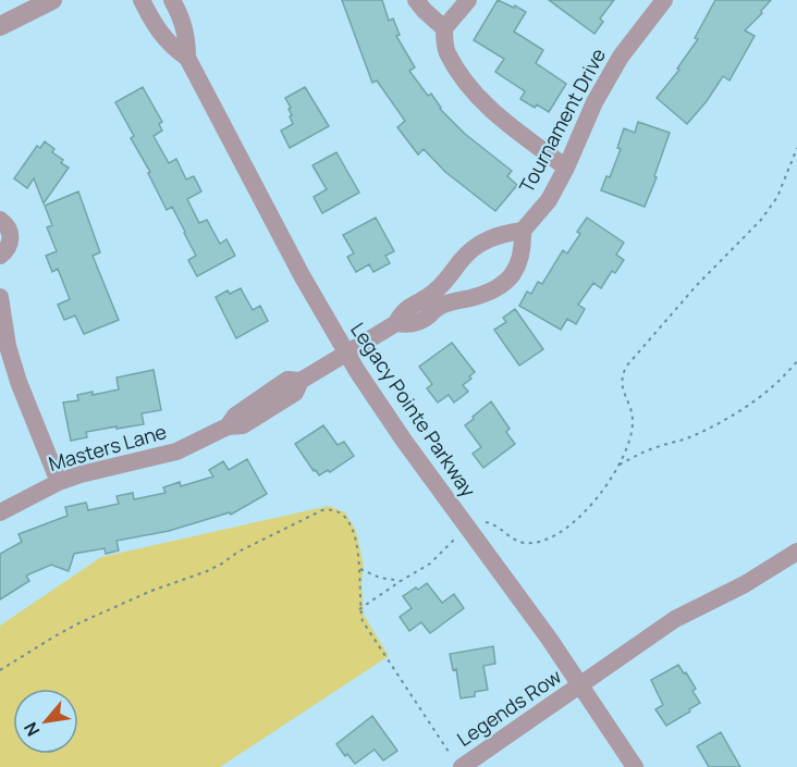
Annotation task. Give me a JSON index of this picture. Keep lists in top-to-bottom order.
{
  "streets": {
    "street": [
      "Tournament Drive",
      "Legacy Pointe Parkway",
      "Masters Lane",
      "Legends Row"
    ]
  },
  "crossings": [
    ["Legacy Pointe Parkway", "Masters Lane"],
    ["Legacy Pointe Parkway", "Legends Row"]
  ],
  "north": "bottom left"
}
